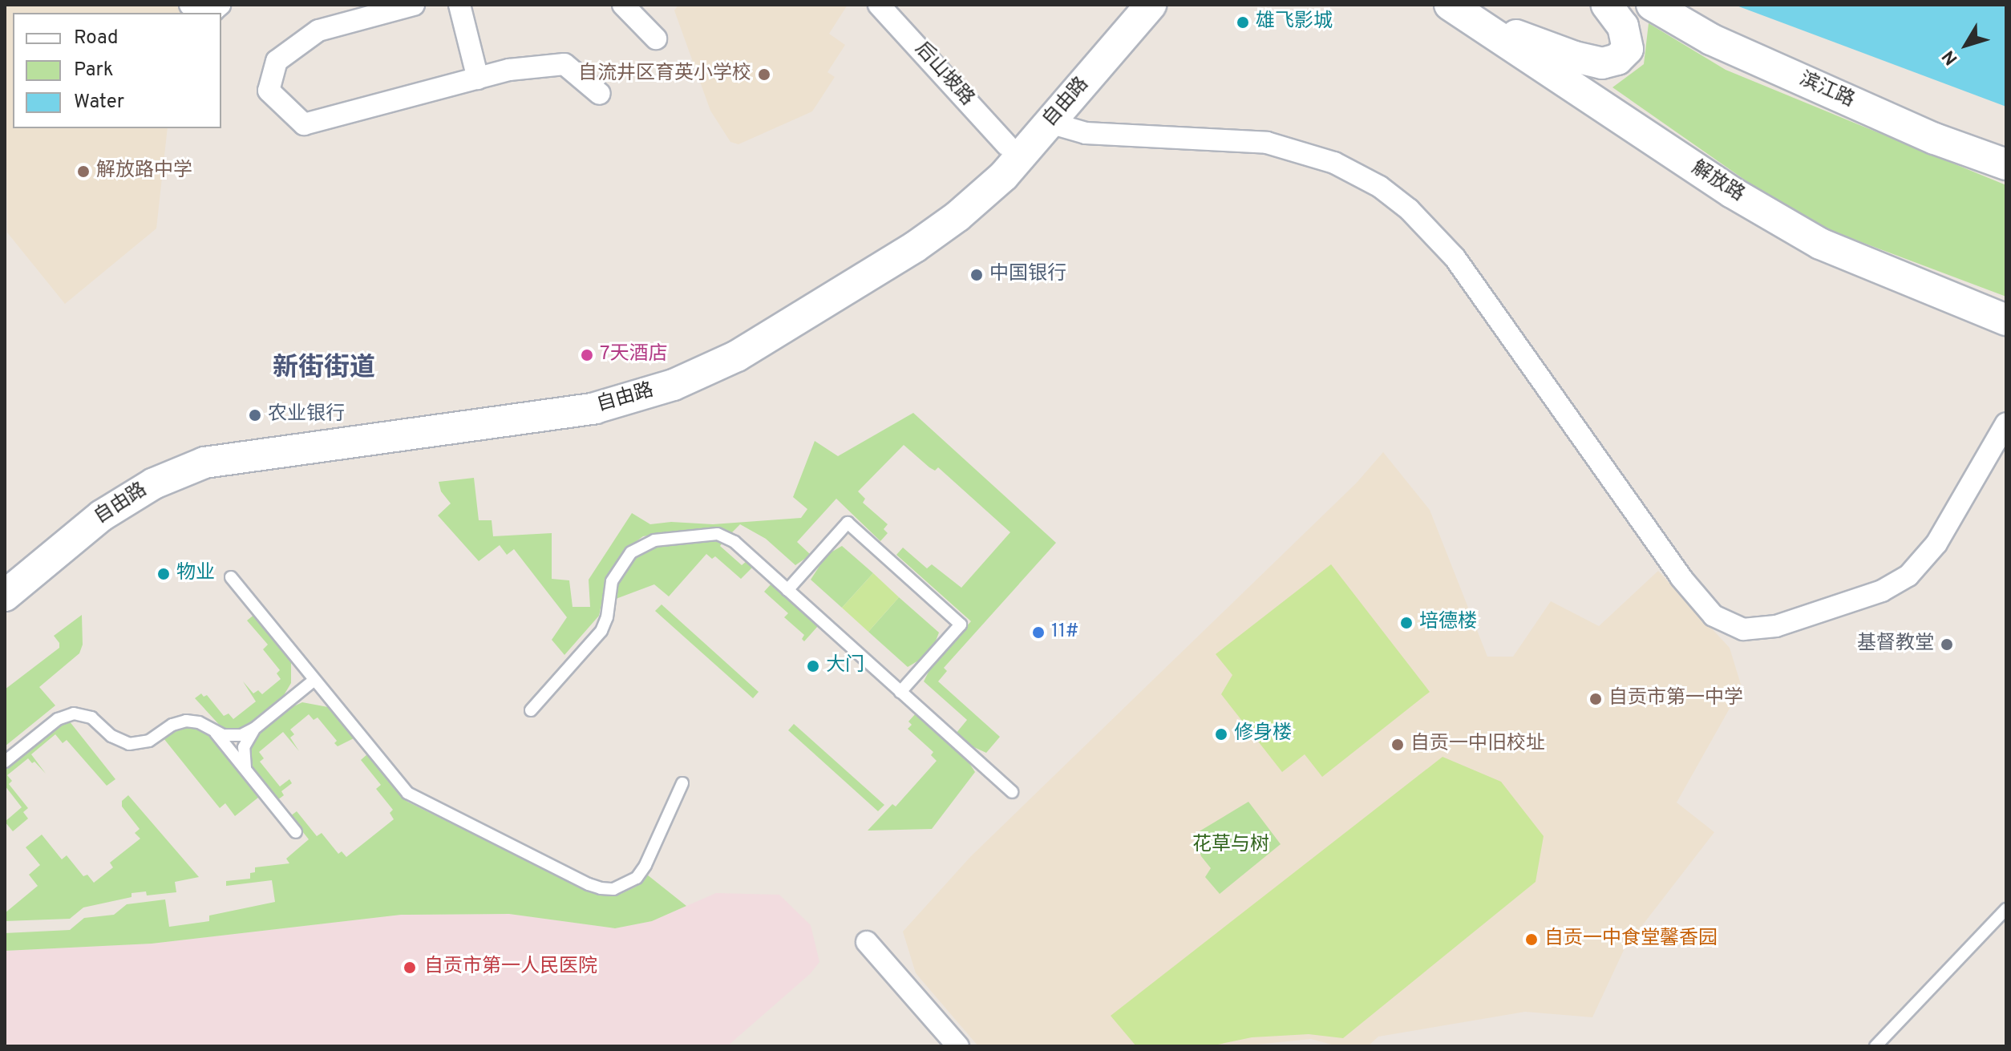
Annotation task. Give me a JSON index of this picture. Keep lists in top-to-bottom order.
{
  "streets": {
    "main road": ["滨江路", "自由路", "解放路"],
    "street": ["后山坡路"]
  },
  "crossings": [
    ["后山坡路", "自由路"]
  ],
  "districts": ["新街街道"],
  "parks": ["花草与树"],
  "places": [
    "雄飞影城",
    "自流井区育英小学校",
    "解放路中学",
    "中国银行",
    "7天酒店",
    "农业银行",
    "物业",
    "培德楼",
    "11#",
    "基督教堂",
    "大门",
    "自贡市第一中学",
    "修身楼",
    "自贡一中旧校址",
    "自贡一中食堂馨香园",
    "自贡市第一人民医院"
  ],
  "legend": ["Road", "Park", "Water"],
  "north": "bottom left"
}
